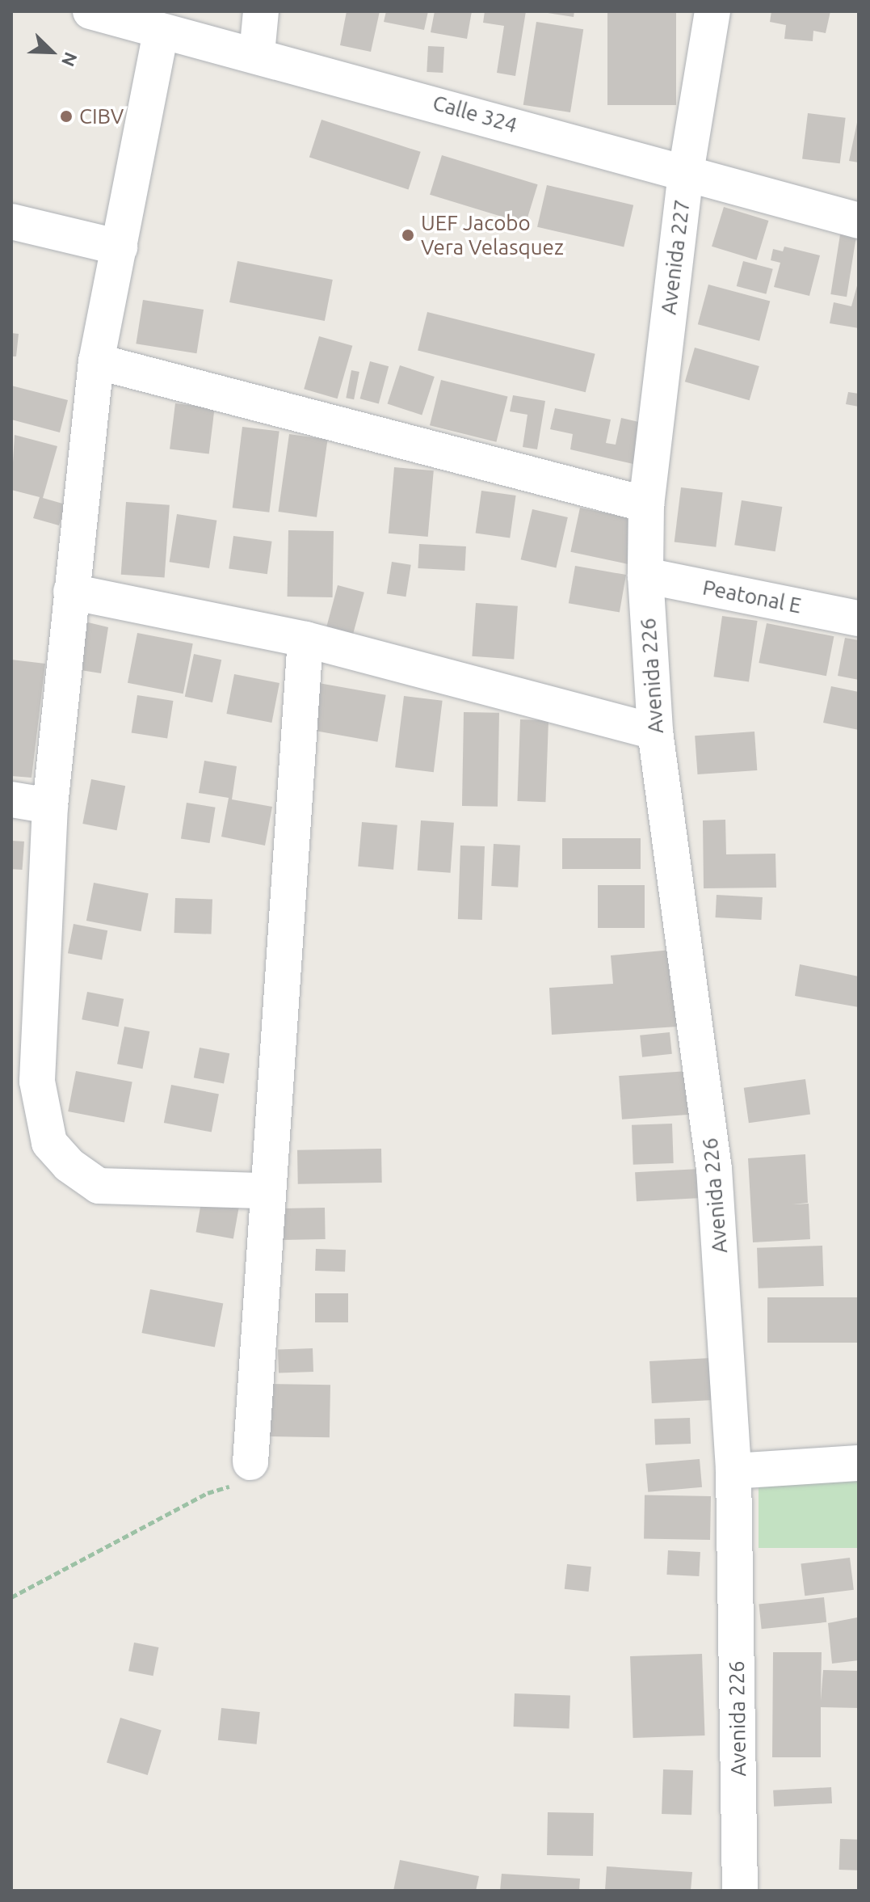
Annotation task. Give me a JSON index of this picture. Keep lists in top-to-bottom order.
{
  "streets": {
    "street": [
      "Calle 324",
      "Avenida 227",
      "Peatonal E",
      "Avenida 226"
    ]
  },
  "crossings": [
    ["Calle 324", "Avenida 227"],
    ["Avenida 227", "Avenida 226"],
    ["Peatonal E", "Avenida 226"]
  ],
  "places": ["CIBV", "UEF Jacobo Vera Velasquez"],
  "north": "bottom right"
}
